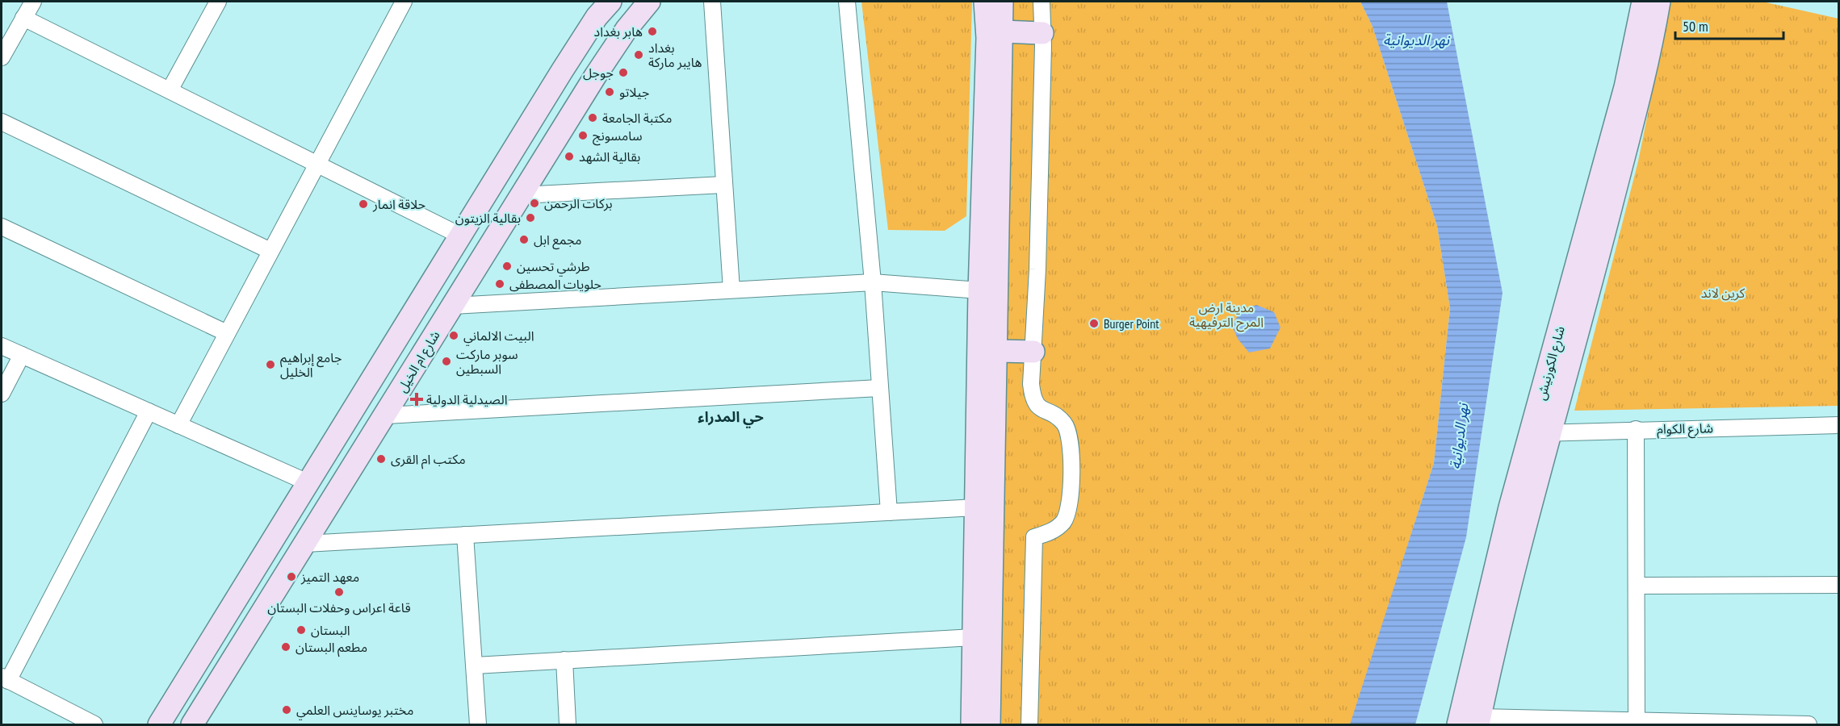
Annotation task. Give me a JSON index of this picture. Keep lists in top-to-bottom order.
{
  "streets": {
    "main road": ["شارع ام الخيل", "شارع الكورنيش"],
    "street": ["شارع الكوام"]
  },
  "crossings": [
    ["شارع الكورنيش", "شارع الكوام"]
  ],
  "districts": ["حي المدراء"],
  "water": ["نهر الديوانية"],
  "parks": ["كرين لاند", "مدينة ارض المرح الترفيهية"],
  "places": {
    "other": [
      "هابر بغداد",
      "بغداد هايبر ماركة",
      "جوجل",
      "جيلاتو",
      "مكتبة الجامعة",
      "سامسونج",
      "بقالية الشهد",
      "بركات الرحمن",
      "حلاقة انمار",
      "بقالية الزيتون",
      "مجمع ابل",
      "طرشي تحسين",
      "حلويات المصطفى",
      "Burger Point",
      "البيت الالماني",
      "سوبر ماركت السبطين",
      "جامع إبراهيم الخليل",
      "مكتب ام القرى",
      "معهد التميز",
      "قاعة اعراس وحفلات البستان",
      "البستان",
      "مطعم البستان",
      "مختبر يوساينس العلمي"
    ],
    "health": ["الصيدلية الدولية"]
  },
  "scale_bar": "50 m"
}
